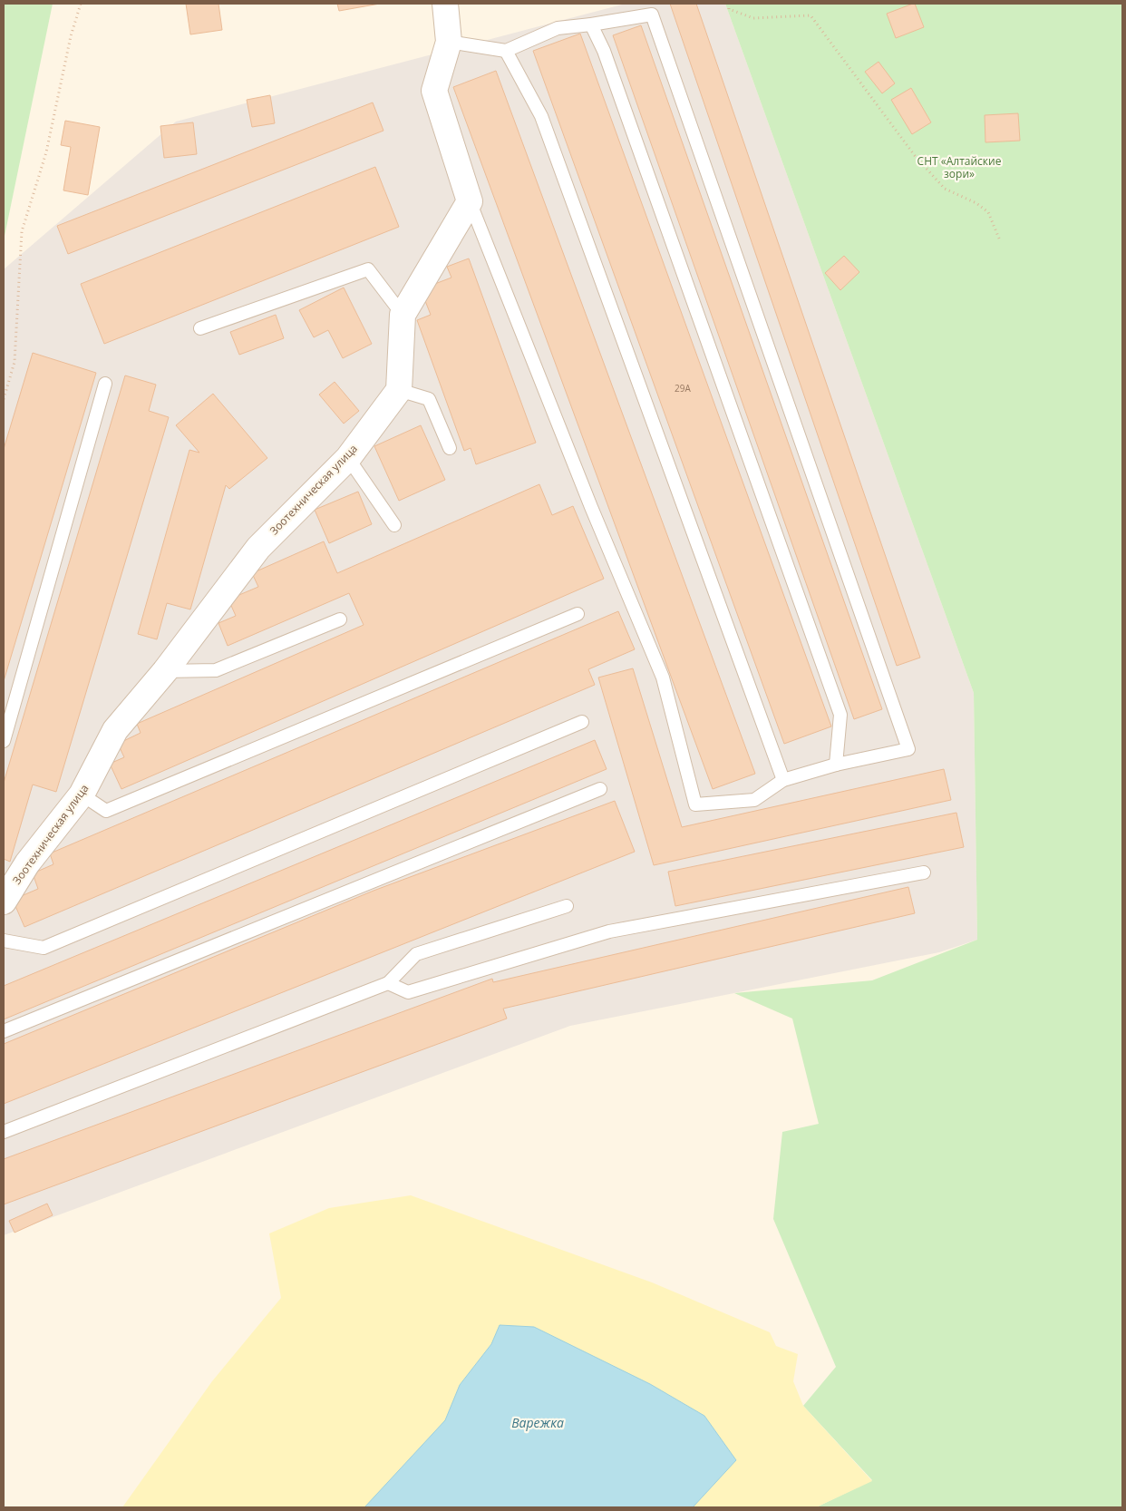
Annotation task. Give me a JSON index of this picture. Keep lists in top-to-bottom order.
{
  "streets": {
    "street": ["Зоотехническая улица"]
  },
  "water": ["Варежка"],
  "parks": ["СНТ «Алтайские зори»"],
  "house_numbers": ["29А"]
}
